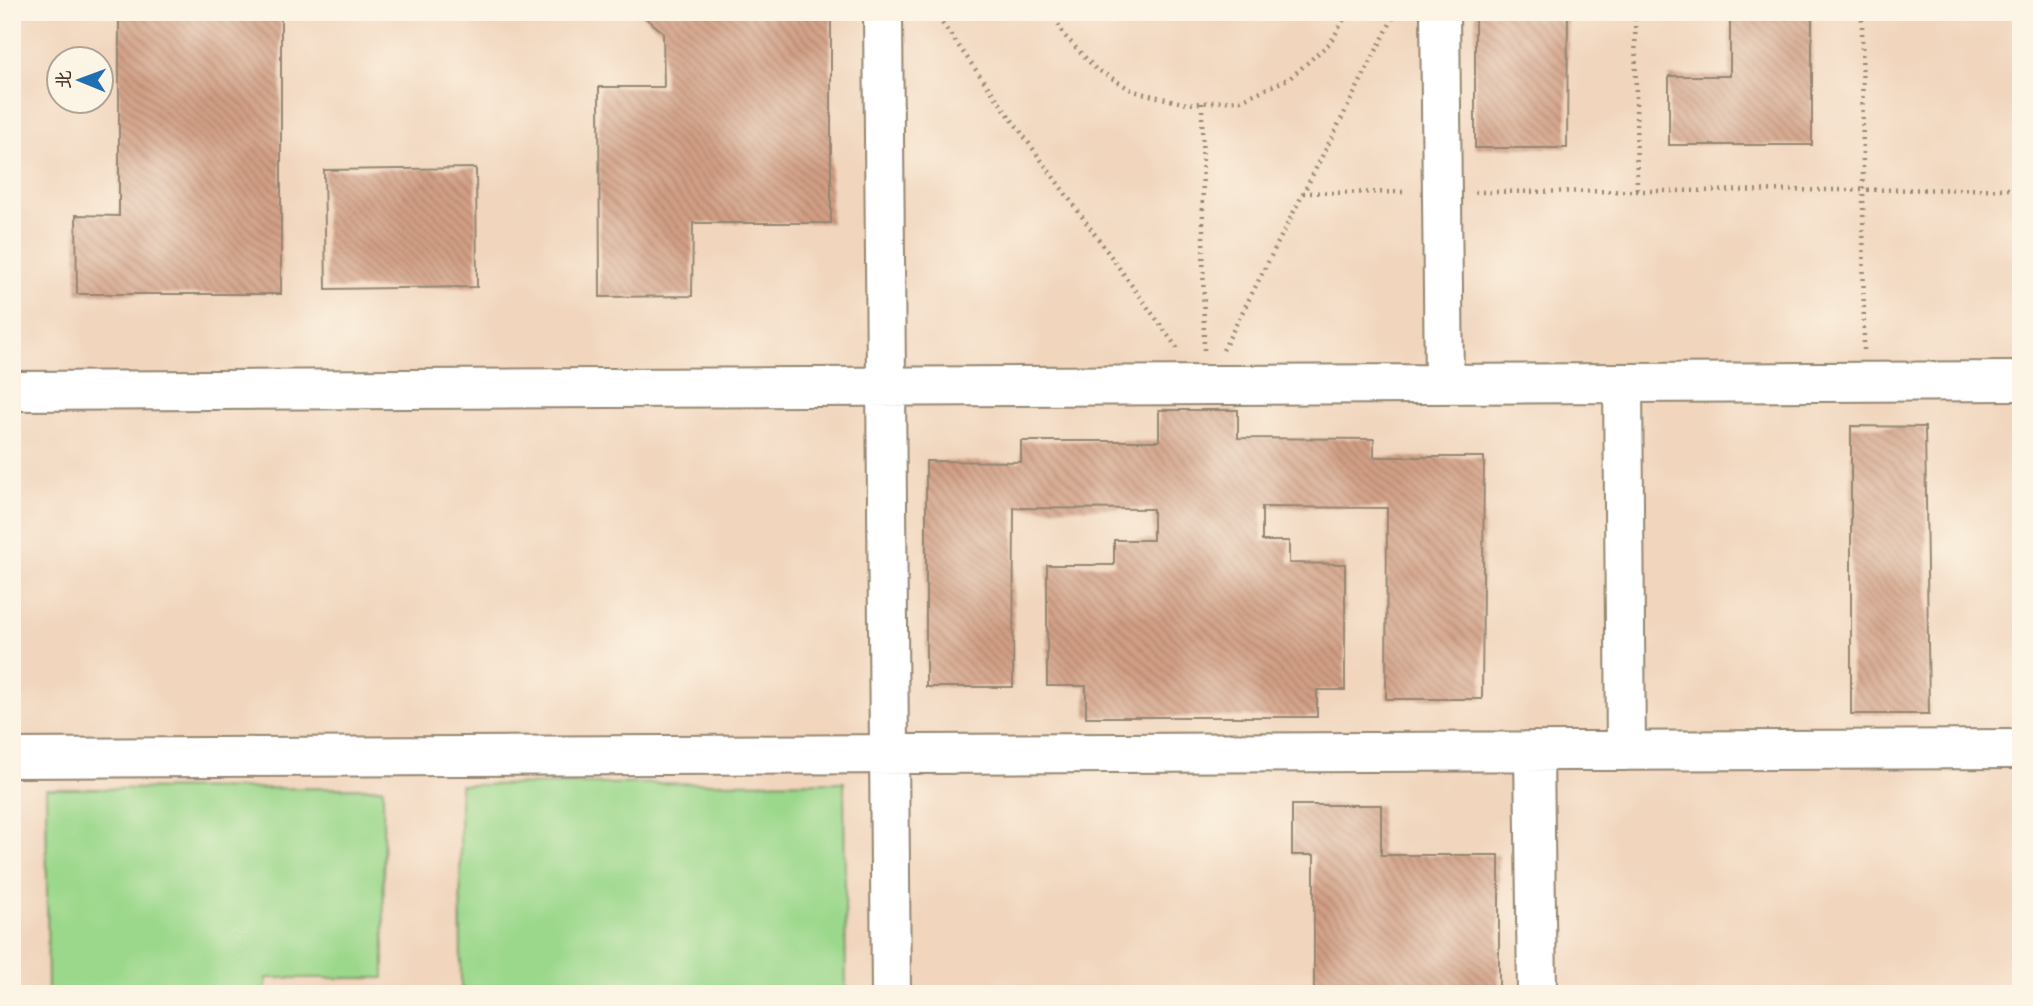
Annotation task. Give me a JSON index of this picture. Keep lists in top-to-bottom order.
{
  "north": "left"
}
